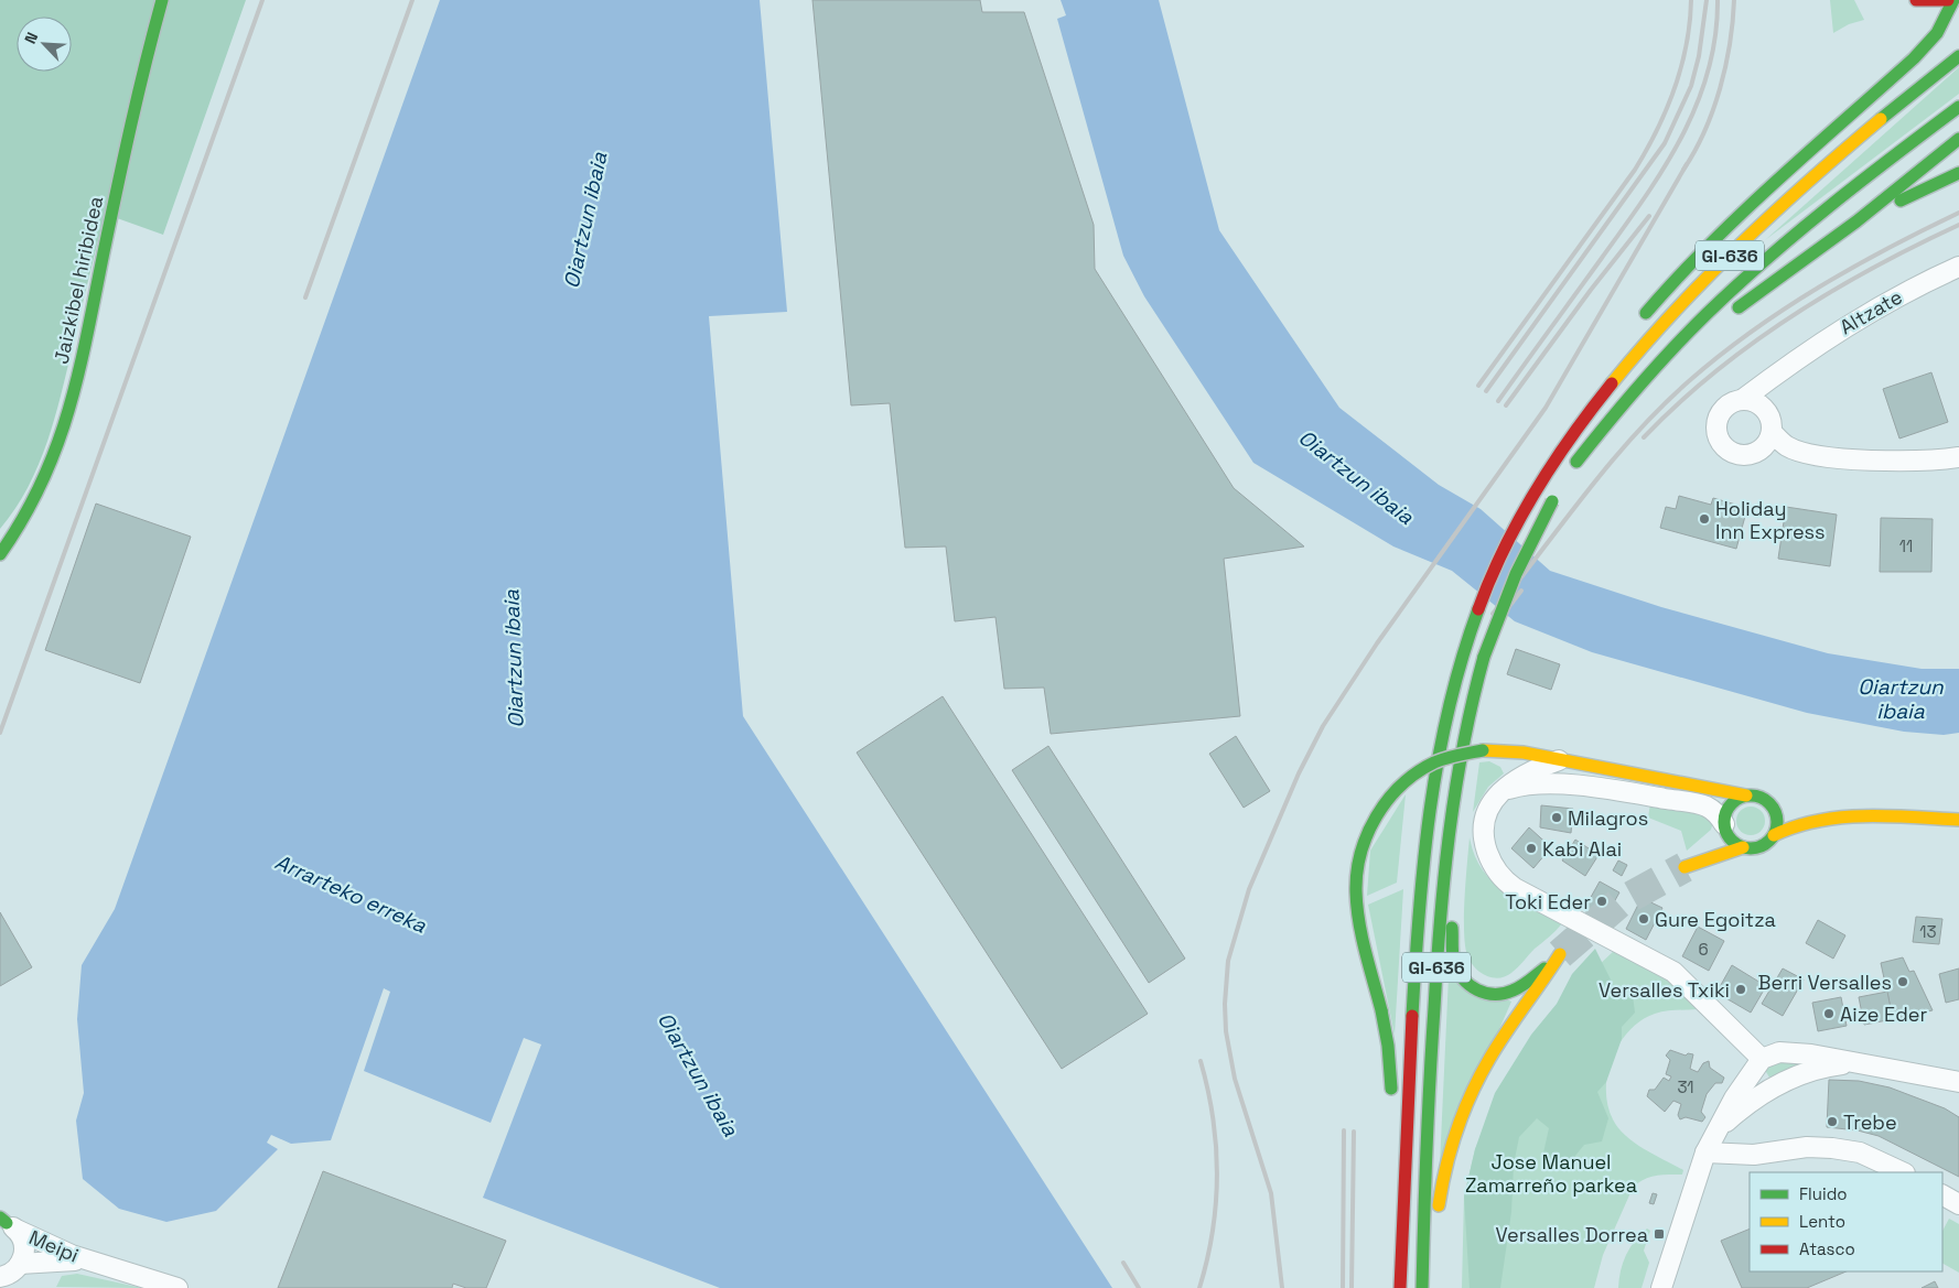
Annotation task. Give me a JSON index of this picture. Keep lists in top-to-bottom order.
{
  "streets": {
    "main road": ["GI-636", "Jaizkibel hiribidea"],
    "street": ["Altzate", "Meipi"]
  },
  "water": ["Oiartzun ibaia", "Arrarteko erreka"],
  "parks": ["Jose Manuel Zamarreño parkea"],
  "places": {
    "other": [
      "Holiday Inn Express",
      "Milagros",
      "Kabi Alai",
      "Toki Eder",
      "Gure Egoitza",
      "Berri Versalles",
      "Versalles Txiki",
      "Aize Eder",
      "Trebe"
    ],
    "transit": ["Versalles Dorrea"]
  },
  "house_numbers": [
    "11",
    "13",
    "6",
    "31"
  ],
  "legend": ["Fluido", "Lento", "Atasco"],
  "north": "top left"
}
